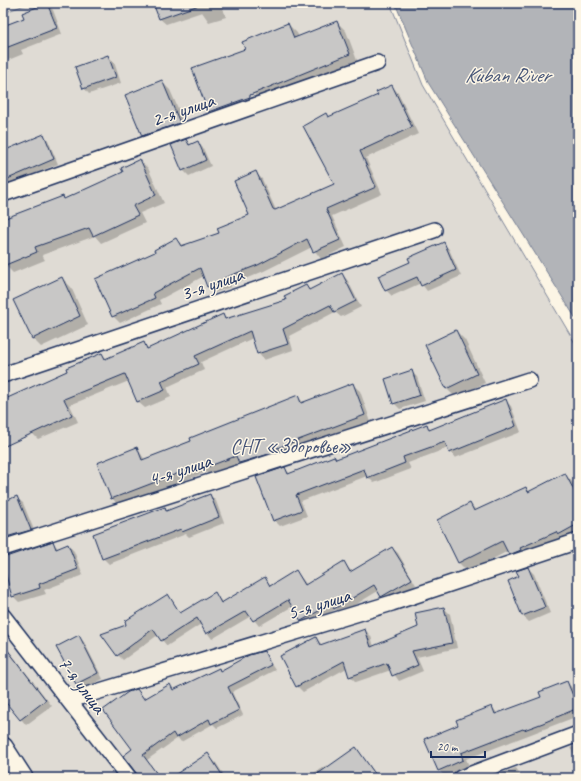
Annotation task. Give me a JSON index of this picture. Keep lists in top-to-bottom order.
{
  "streets": {
    "street": [
      "2-я улица",
      "3-я улица",
      "4-я улица",
      "5-я улица",
      "7-я улица"
    ]
  },
  "crossings": [
    ["5-я улица", "7-я улица"]
  ],
  "water": ["Kuban River"],
  "parks": ["СНТ «Здоровье»"],
  "scale_bar": "20 m"
}
